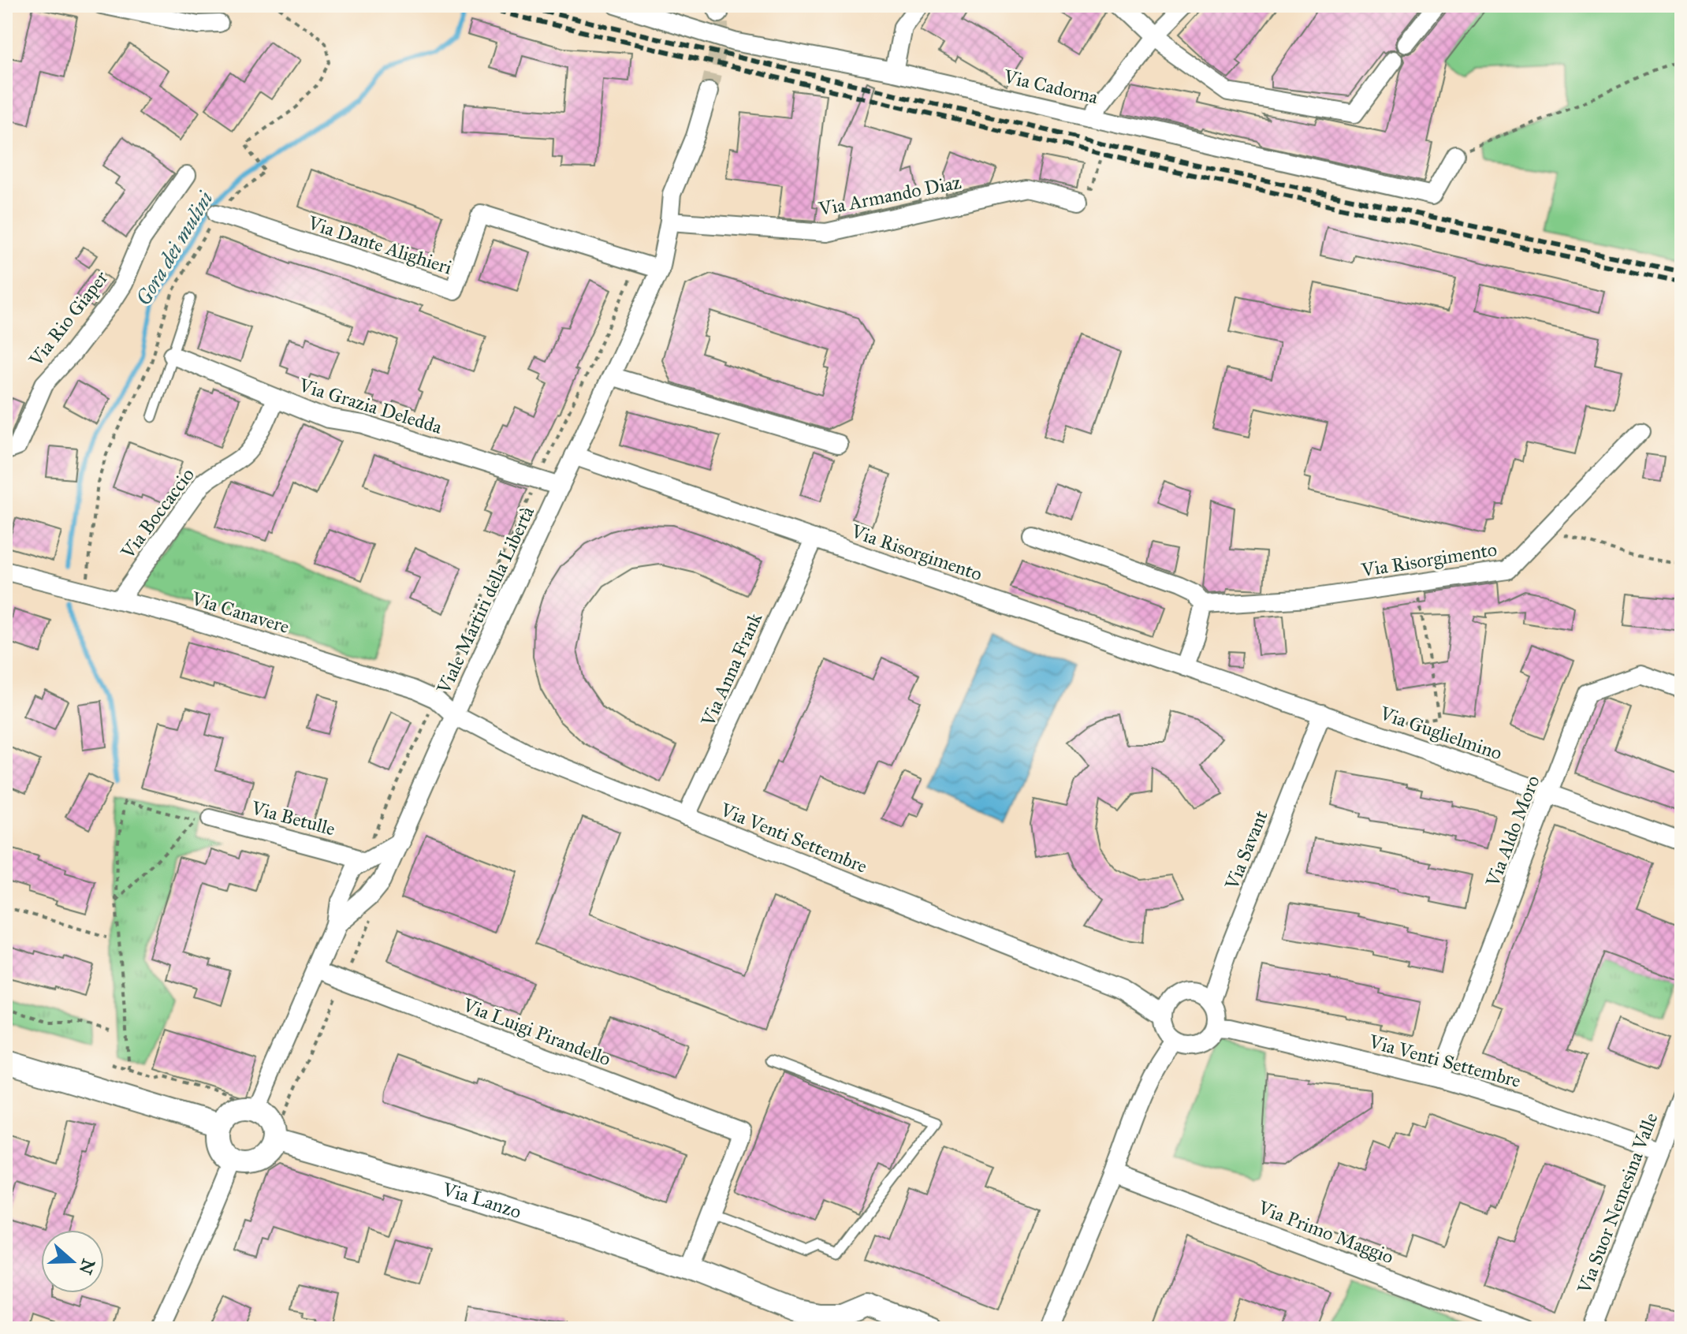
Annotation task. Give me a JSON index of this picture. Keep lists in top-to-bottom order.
{
  "streets": {
    "street": [
      "Via Cadorna",
      "Via Armando Diaz",
      "Via Dante Alighieri",
      "Via Rio Giaper",
      "Via Grazia Deledda",
      "Via Boccaccio",
      "Via Risorgimento",
      "Viale Martiri della Libertà",
      "Via Canavere",
      "Via Anna Frank",
      "Via Guglielmino",
      "Via Betulle",
      "Via Aldo Moro",
      "Via Venti Settembre",
      "Via Savant",
      "Via Luigi Pirandello",
      "Via Lanzo",
      "Via Suor Nemesina Valle",
      "Via Primo Maggio"
    ]
  },
  "crossings": [
    ["Via Armando Diaz", "Viale Martiri della Libertà"],
    ["Via Dante Alighieri", "Viale Martiri della Libertà"],
    ["Via Grazia Deledda", "Via Boccaccio"],
    ["Via Grazia Deledda", "Viale Martiri della Libertà"],
    ["Via Boccaccio", "Via Canavere"],
    ["Via Risorgimento", "Viale Martiri della Libertà"],
    ["Via Risorgimento", "Via Anna Frank"],
    ["Via Risorgimento", "Via Guglielmino"],
    ["Viale Martiri della Libertà", "Via Canavere"],
    ["Viale Martiri della Libertà", "Via Betulle"],
    ["Viale Martiri della Libertà", "Via Venti Settembre"],
    ["Viale Martiri della Libertà", "Via Luigi Pirandello"],
    ["Viale Martiri della Libertà", "Via Lanzo"],
    ["Via Canavere", "Via Venti Settembre"],
    ["Via Anna Frank", "Via Venti Settembre"],
    ["Via Guglielmino", "Via Aldo Moro"],
    ["Via Guglielmino", "Via Savant"],
    ["Via Aldo Moro", "Via Venti Settembre"],
    ["Via Venti Settembre", "Via Savant"],
    ["Via Venti Settembre", "Via Suor Nemesina Valle"]
  ],
  "water": ["Gora dei mulini"],
  "north": "right"
}
